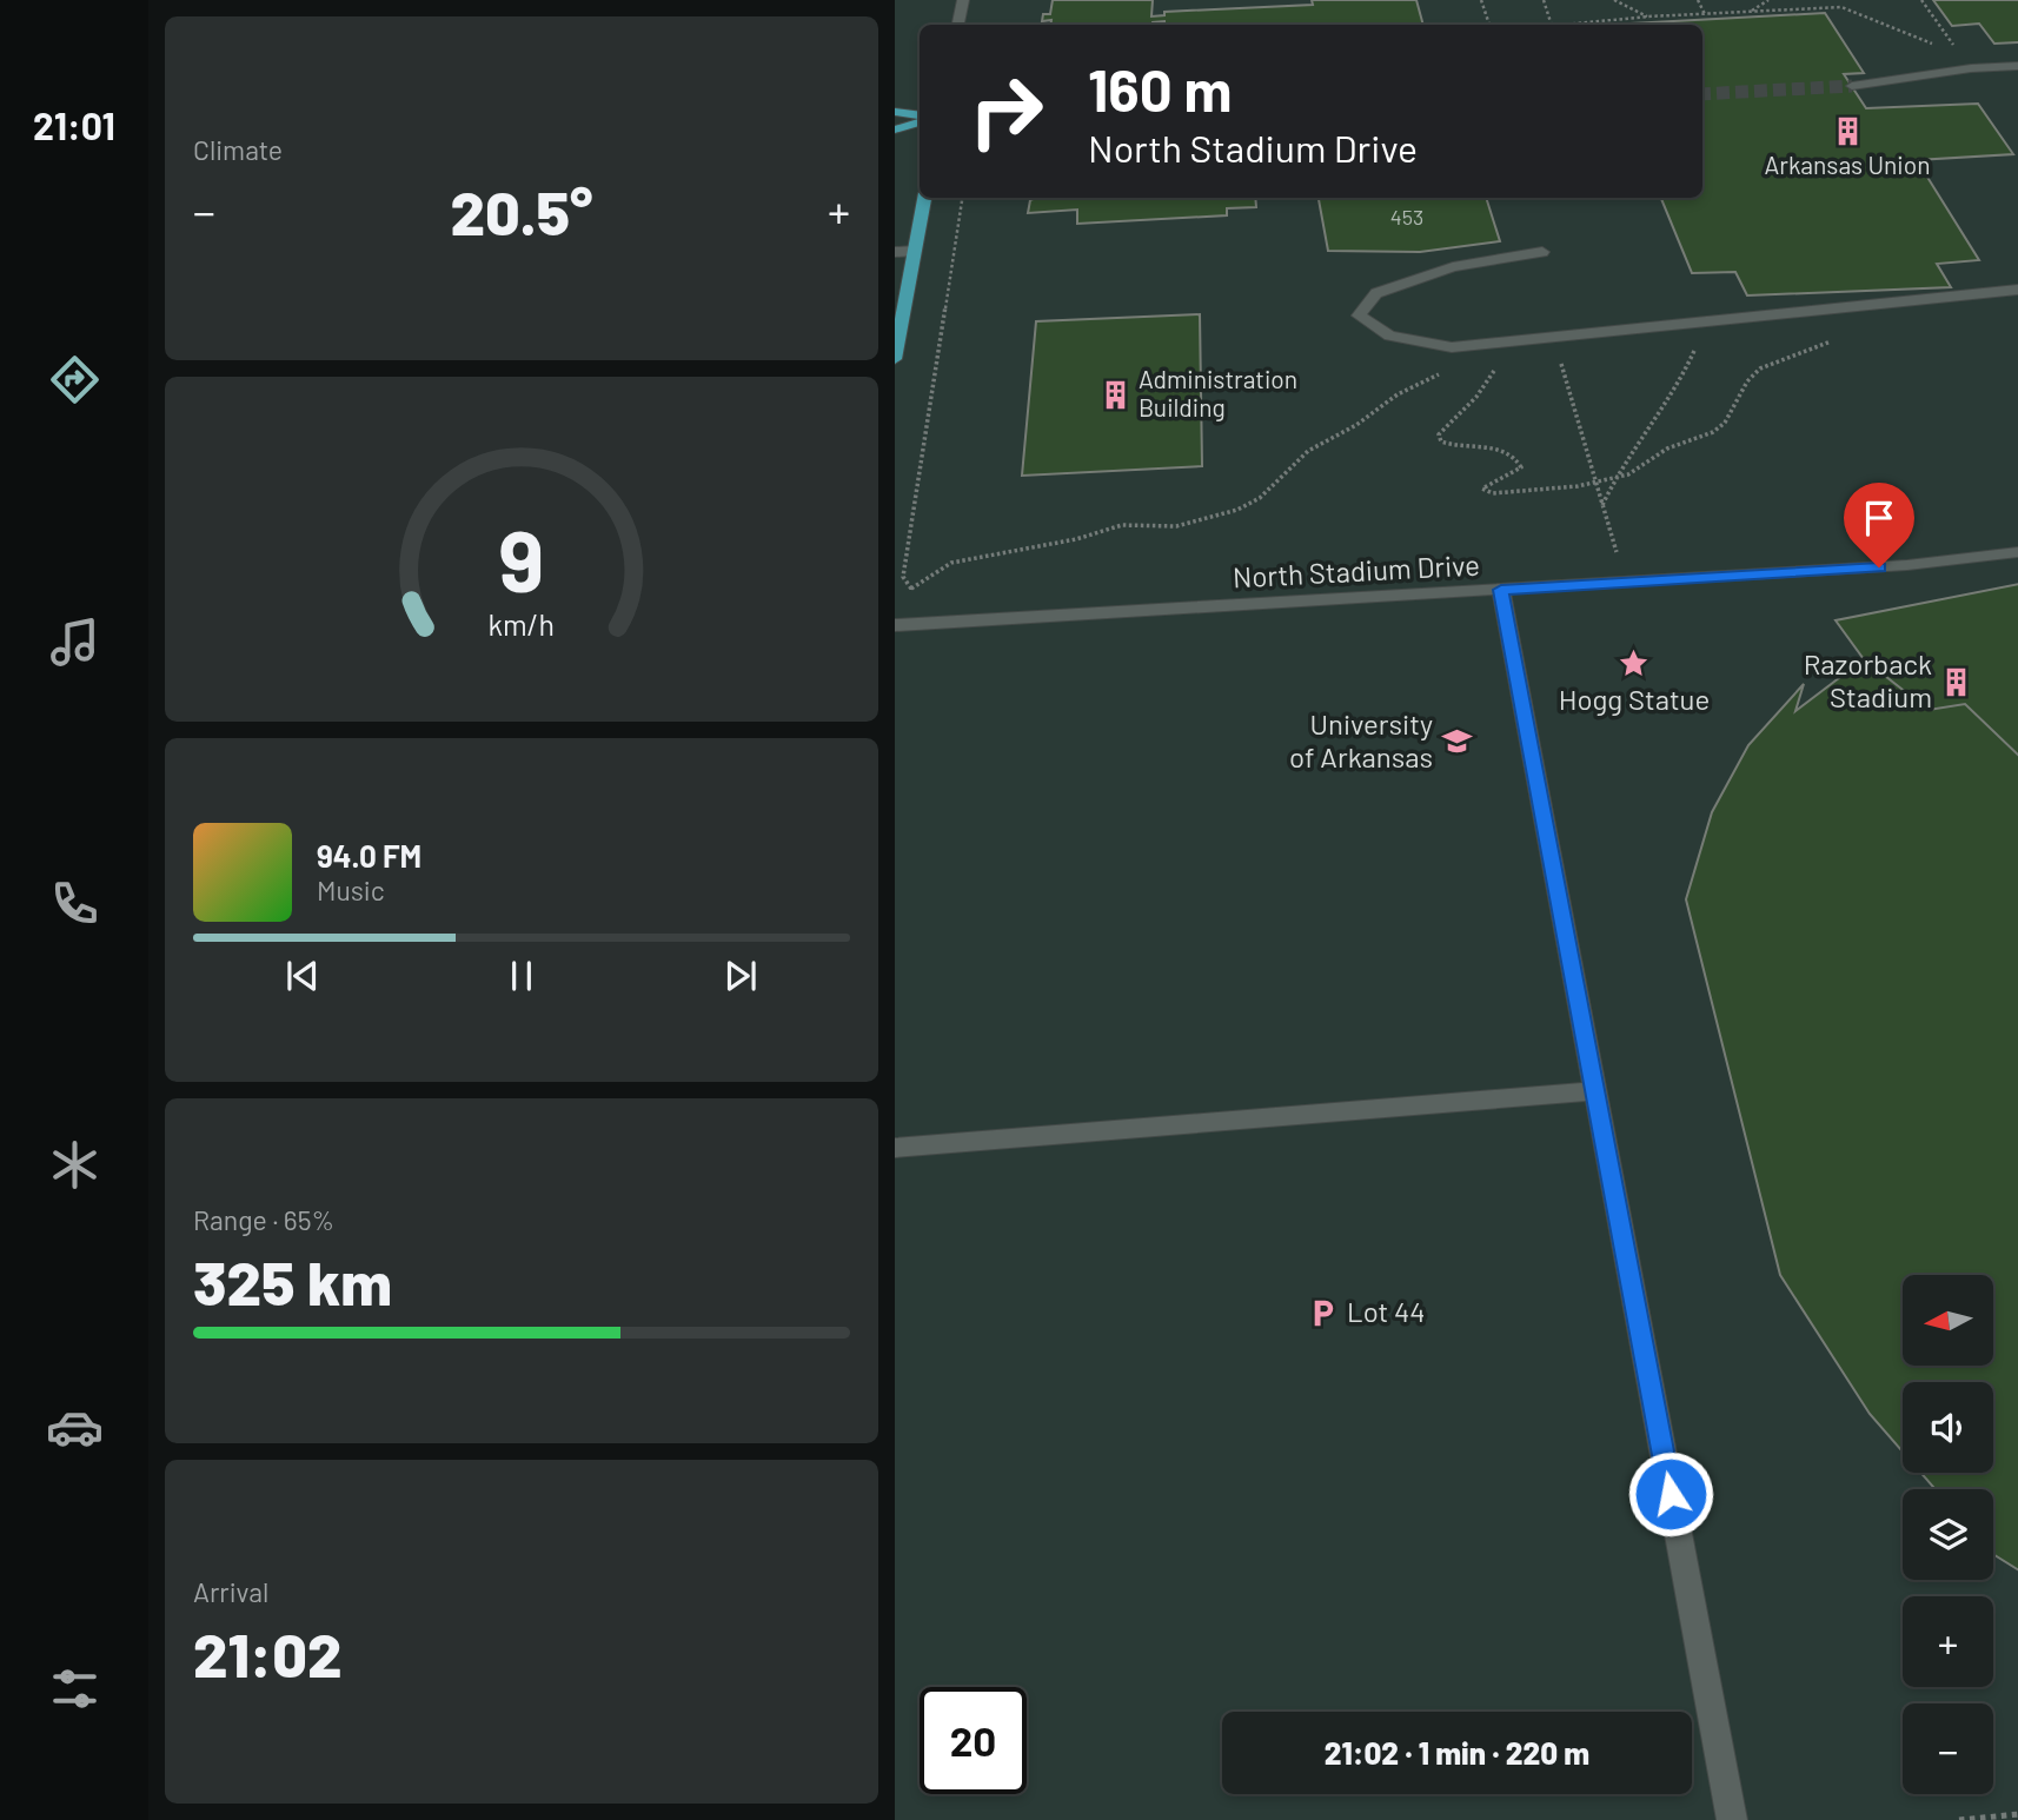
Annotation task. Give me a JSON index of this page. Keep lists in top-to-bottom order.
{
  "streets": {
    "street": ["North Stadium Drive"]
  },
  "places": {
    "building": ["Arkansas Union", "Administration Building", "Razorback Stadium"],
    "place": ["Hogg Statue"],
    "school or university": ["University of Arkansas"],
    "parking": ["Lot 44"]
  },
  "house_numbers": ["453"],
  "north": "left",
  "page": {
    "tabs": "21:01",
    "tile": [
      "Climate",
      ["Range · 65%", "325 km"],
      ["Arrival", "21:02"]
    ],
    "turn": ["160 m", "North Stadium Drive"],
    "heat": ["−", "20.5°", "+"],
    "song": ["94.0 FM", "Music"],
    "map_buttons": ["+", "−"],
    "limit": "20",
    "trip": "21:02 · 1 min · 220 m",
    "gauge": ["9", "km/h"]
  }
}
